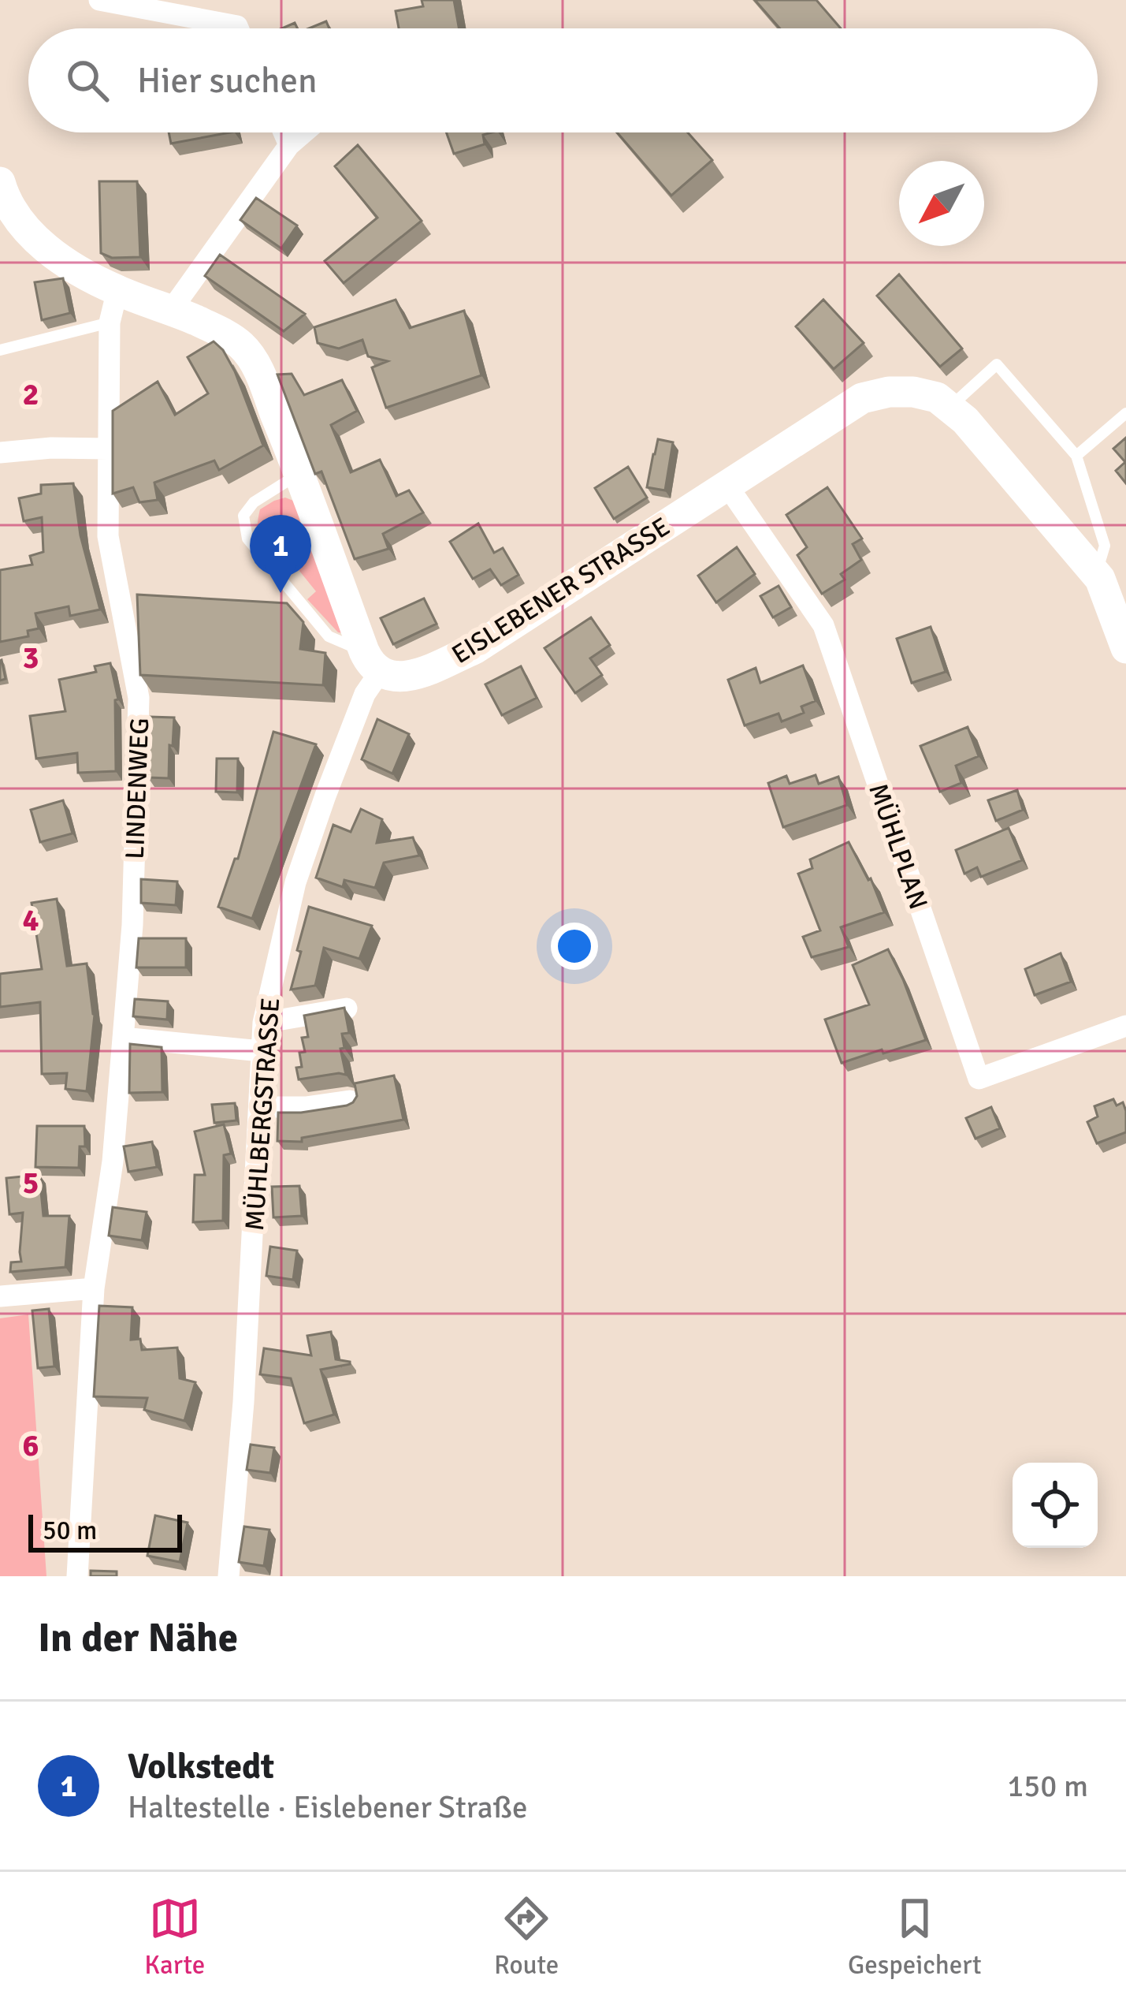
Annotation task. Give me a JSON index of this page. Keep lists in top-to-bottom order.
{
  "streets": {
    "main road": ["EISLEBENER STRASSE"],
    "street": ["LINDENWEG", "MÜHLPLAN", "MÜHLBERGSTRASSE"]
  },
  "crossings": [
    ["EISLEBENER STRASSE", "MÜHLPLAN"],
    ["EISLEBENER STRASSE", "MÜHLBERGSTRASSE"]
  ],
  "scale_bar": "50 m",
  "north": "bottom left",
  "page": {
    "search": "Hier suchen",
    "pins": "1",
    "scale": "50 m",
    "heading": "In der Nähe",
    "list": [
      {
        "mark": "1",
        "name": "Volkstedt",
        "note": "Haltestelle · Eislebener Straße",
        "value": "150 m"
      }
    ],
    "nav": ["Karte", "Route", "Gespeichert"]
  },
  "grid": {
    "rows": [
      "2",
      "3",
      "4",
      "5",
      "6"
    ]
  }
}
